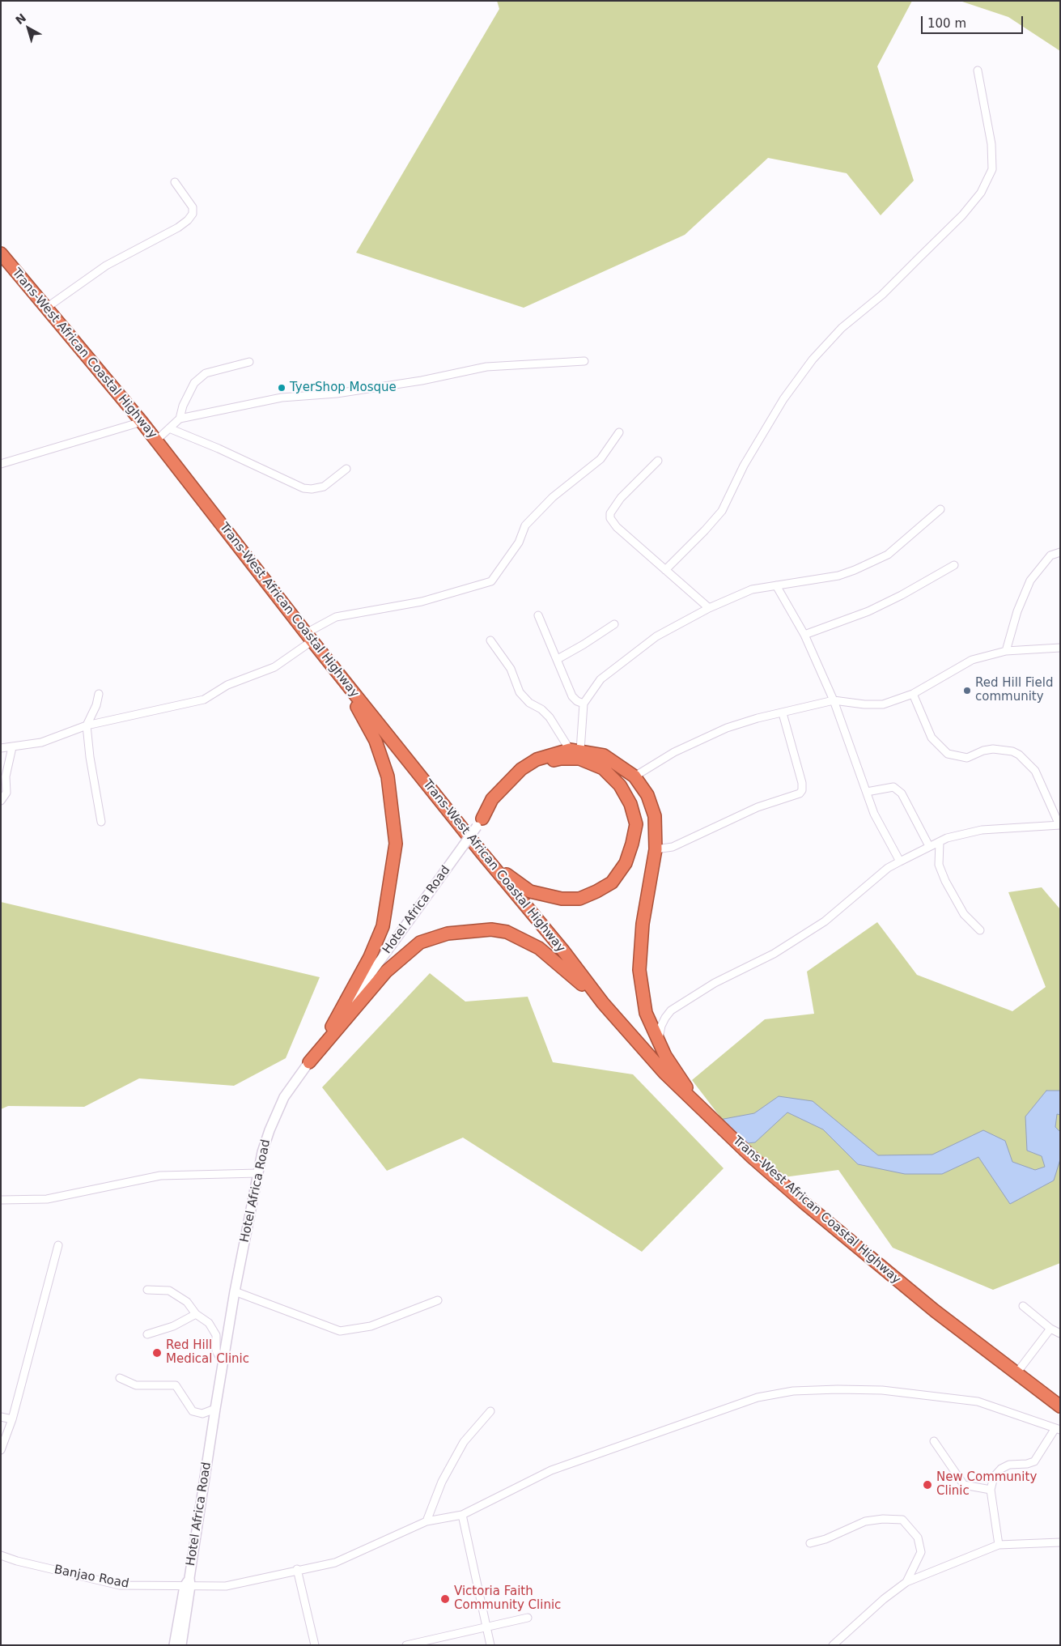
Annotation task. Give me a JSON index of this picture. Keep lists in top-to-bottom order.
{
  "streets": {
    "highway": ["Trans-West African Coastal Highway"],
    "street": ["Hotel Africa Road", "Banjao Road"]
  },
  "crossings": [
    ["Hotel Africa Road", "Banjao Road"]
  ],
  "places": [
    "TyerShop Mosque",
    "Red Hill Field community",
    "Red Hill Medical Clinic",
    "New Community Clinic",
    "Victoria Faith Community Clinic"
  ],
  "scale_bar": "100 m",
  "north": "top left"
}
